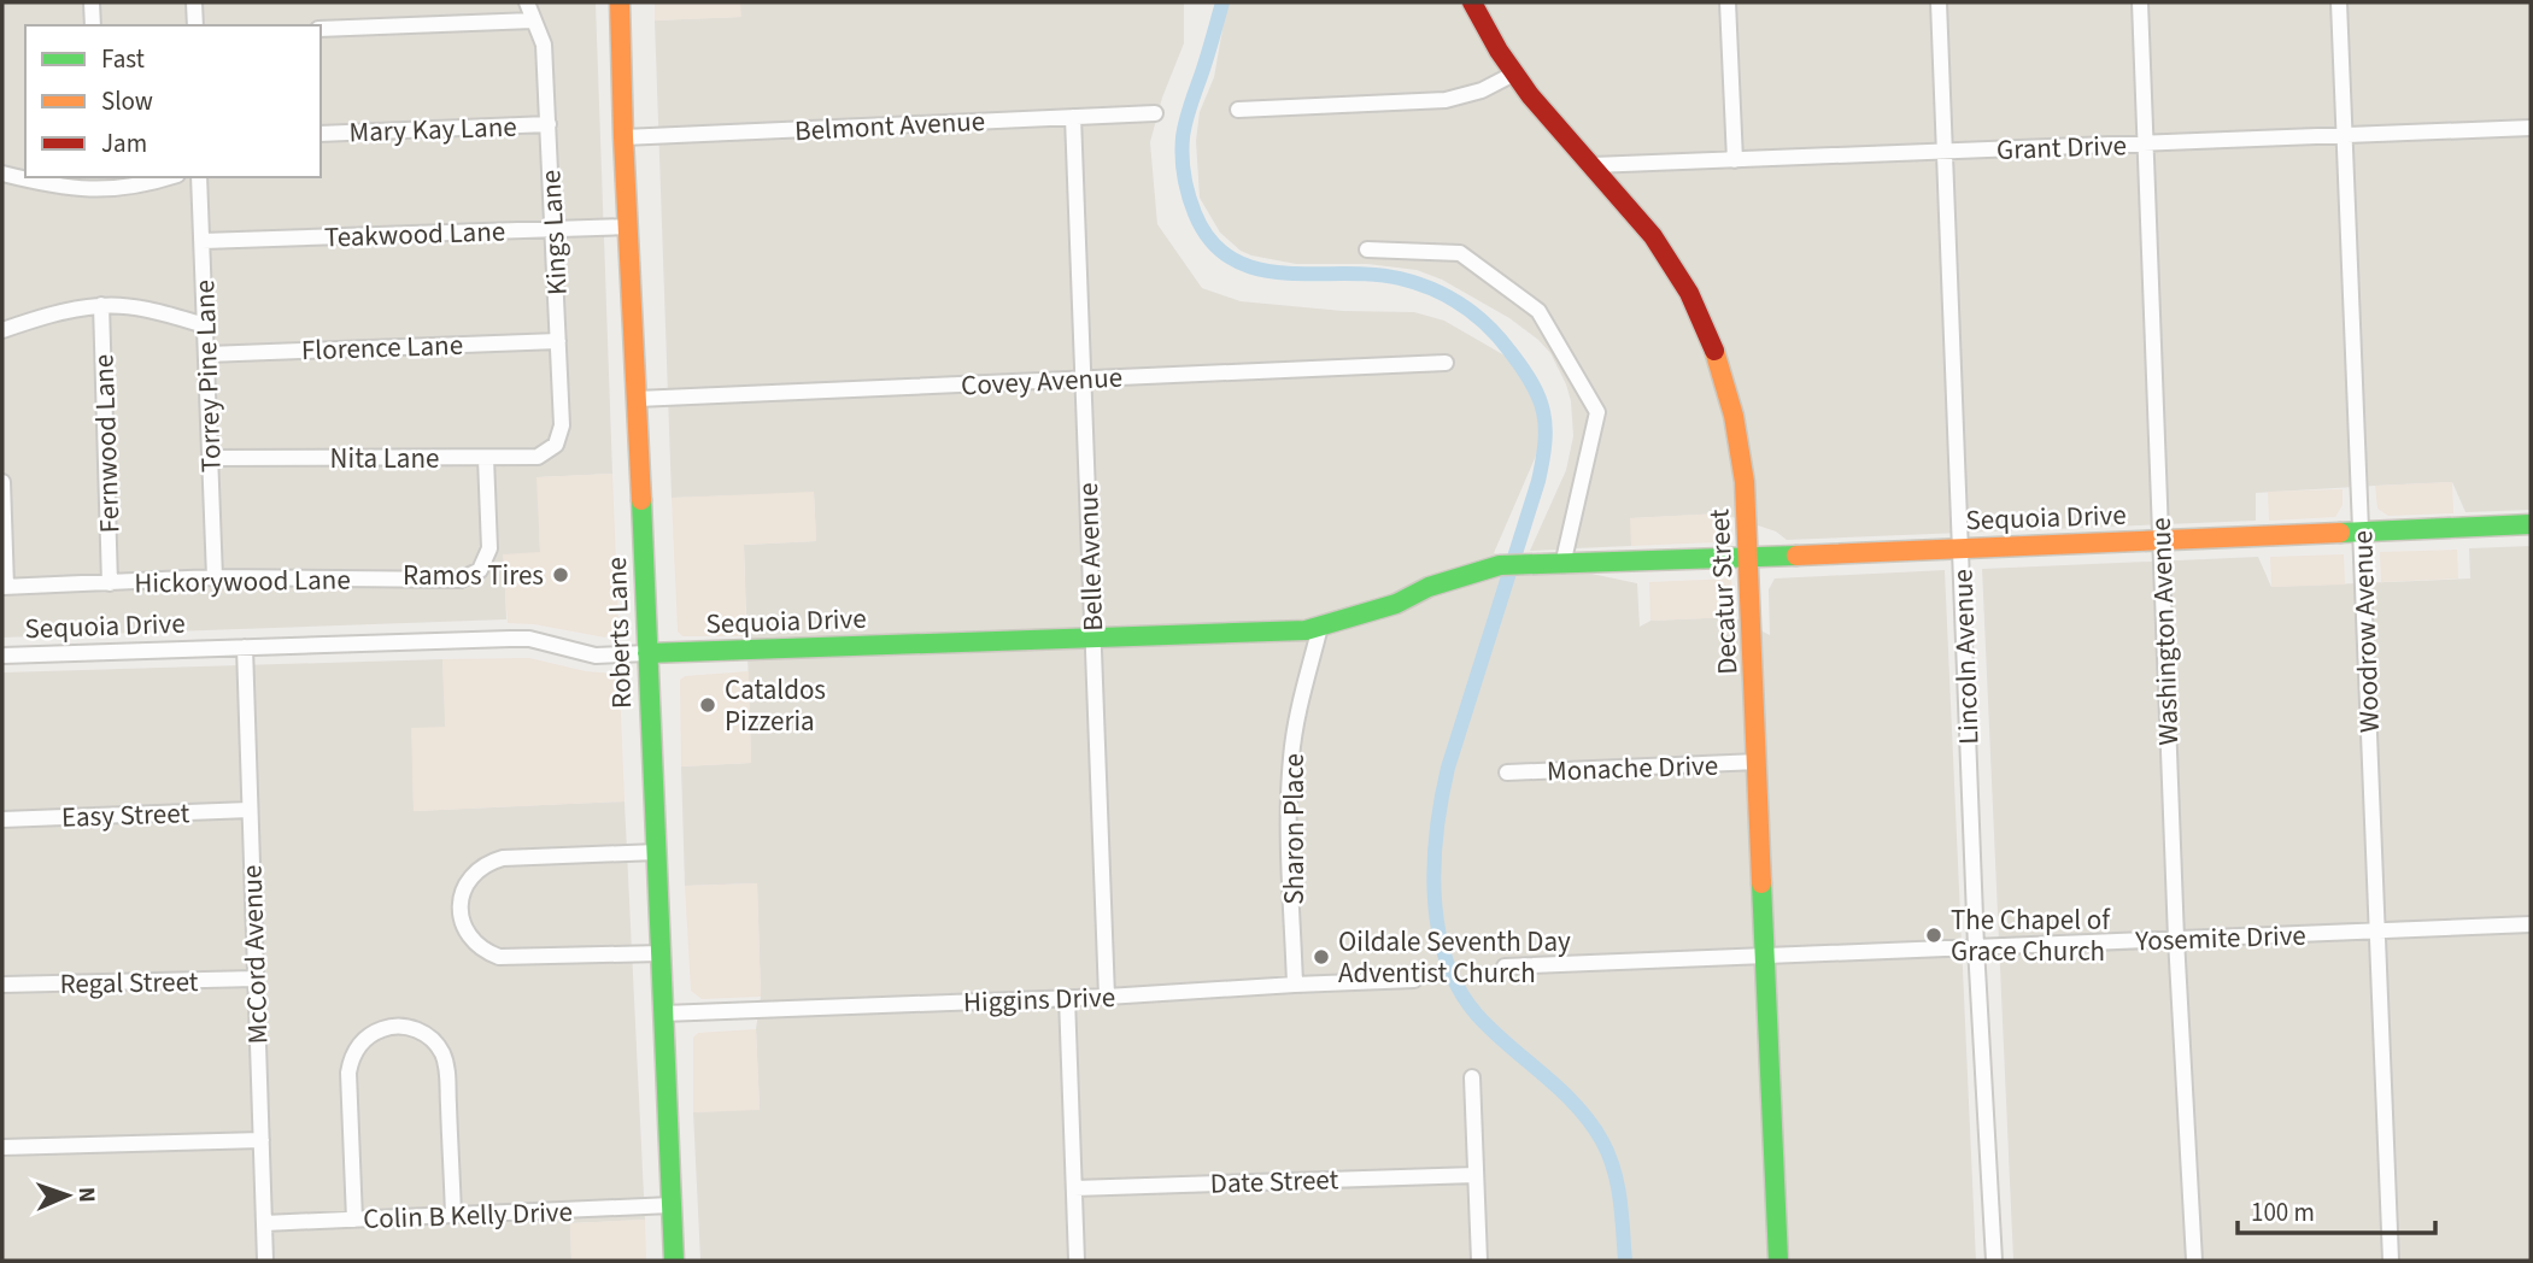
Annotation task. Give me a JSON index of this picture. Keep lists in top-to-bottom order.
{
  "streets": {
    "street": [
      "Belmont Avenue",
      "Mary Kay Lane",
      "Grant Drive",
      "Kings Lane",
      "Teakwood Lane",
      "Florence Lane",
      "Torrey Pine Lane",
      "Covey Avenue",
      "Fernwood Lane",
      "Nita Lane",
      "Sequoia Drive",
      "Belle Avenue",
      "Hickorywood Lane",
      "Decatur Street",
      "Washington Avenue",
      "Woodrow Avenue",
      "Roberts Lane",
      "Lincoln Avenue",
      "Monache Drive",
      "Easy Street",
      "Sharon Place",
      "Yosemite Drive",
      "McCord Avenue",
      "Regal Street",
      "Higgins Drive",
      "Date Street",
      "Colin B Kelly Drive"
    ]
  },
  "crossings": [
    ["Belmont Avenue", "Belle Avenue"],
    ["Belmont Avenue", "Roberts Lane"],
    ["Mary Kay Lane", "Kings Lane"],
    ["Grant Drive", "Decatur Street"],
    ["Grant Drive", "Washington Avenue"],
    ["Grant Drive", "Woodrow Avenue"],
    ["Grant Drive", "Lincoln Avenue"],
    ["Kings Lane", "Teakwood Lane"],
    ["Kings Lane", "Florence Lane"],
    ["Kings Lane", "Nita Lane"],
    ["Teakwood Lane", "Torrey Pine Lane"],
    ["Teakwood Lane", "Roberts Lane"],
    ["Florence Lane", "Torrey Pine Lane"],
    ["Torrey Pine Lane", "Nita Lane"],
    ["Torrey Pine Lane", "Hickorywood Lane"],
    ["Covey Avenue", "Belle Avenue"],
    ["Covey Avenue", "Roberts Lane"],
    ["Fernwood Lane", "Hickorywood Lane"],
    ["Nita Lane", "Hickorywood Lane"],
    ["Sequoia Drive", "Belle Avenue"],
    ["Sequoia Drive", "Decatur Street"],
    ["Sequoia Drive", "Washington Avenue"],
    ["Sequoia Drive", "Woodrow Avenue"],
    ["Sequoia Drive", "Roberts Lane"],
    ["Sequoia Drive", "Lincoln Avenue"],
    ["Sequoia Drive", "Sharon Place"],
    ["Sequoia Drive", "McCord Avenue"],
    ["Belle Avenue", "Higgins Drive"],
    ["Decatur Street", "Monache Drive"],
    ["Decatur Street", "Yosemite Drive"],
    ["Washington Avenue", "Yosemite Drive"],
    ["Woodrow Avenue", "Yosemite Drive"],
    ["Roberts Lane", "Higgins Drive"],
    ["Roberts Lane", "Colin B Kelly Drive"],
    ["Lincoln Avenue", "Yosemite Drive"],
    ["Easy Street", "McCord Avenue"],
    ["Sharon Place", "Higgins Drive"],
    ["McCord Avenue", "Regal Street"],
    ["McCord Avenue", "Colin B Kelly Drive"]
  ],
  "places": [
    "Ramos Tires",
    "Cataldos Pizzeria",
    "The Chapel of Grace Church",
    "Oildale Seventh Day Adventist Church"
  ],
  "legend": ["Fast", "Slow", "Jam"],
  "scale_bar": "100 m",
  "north": "right"
}
